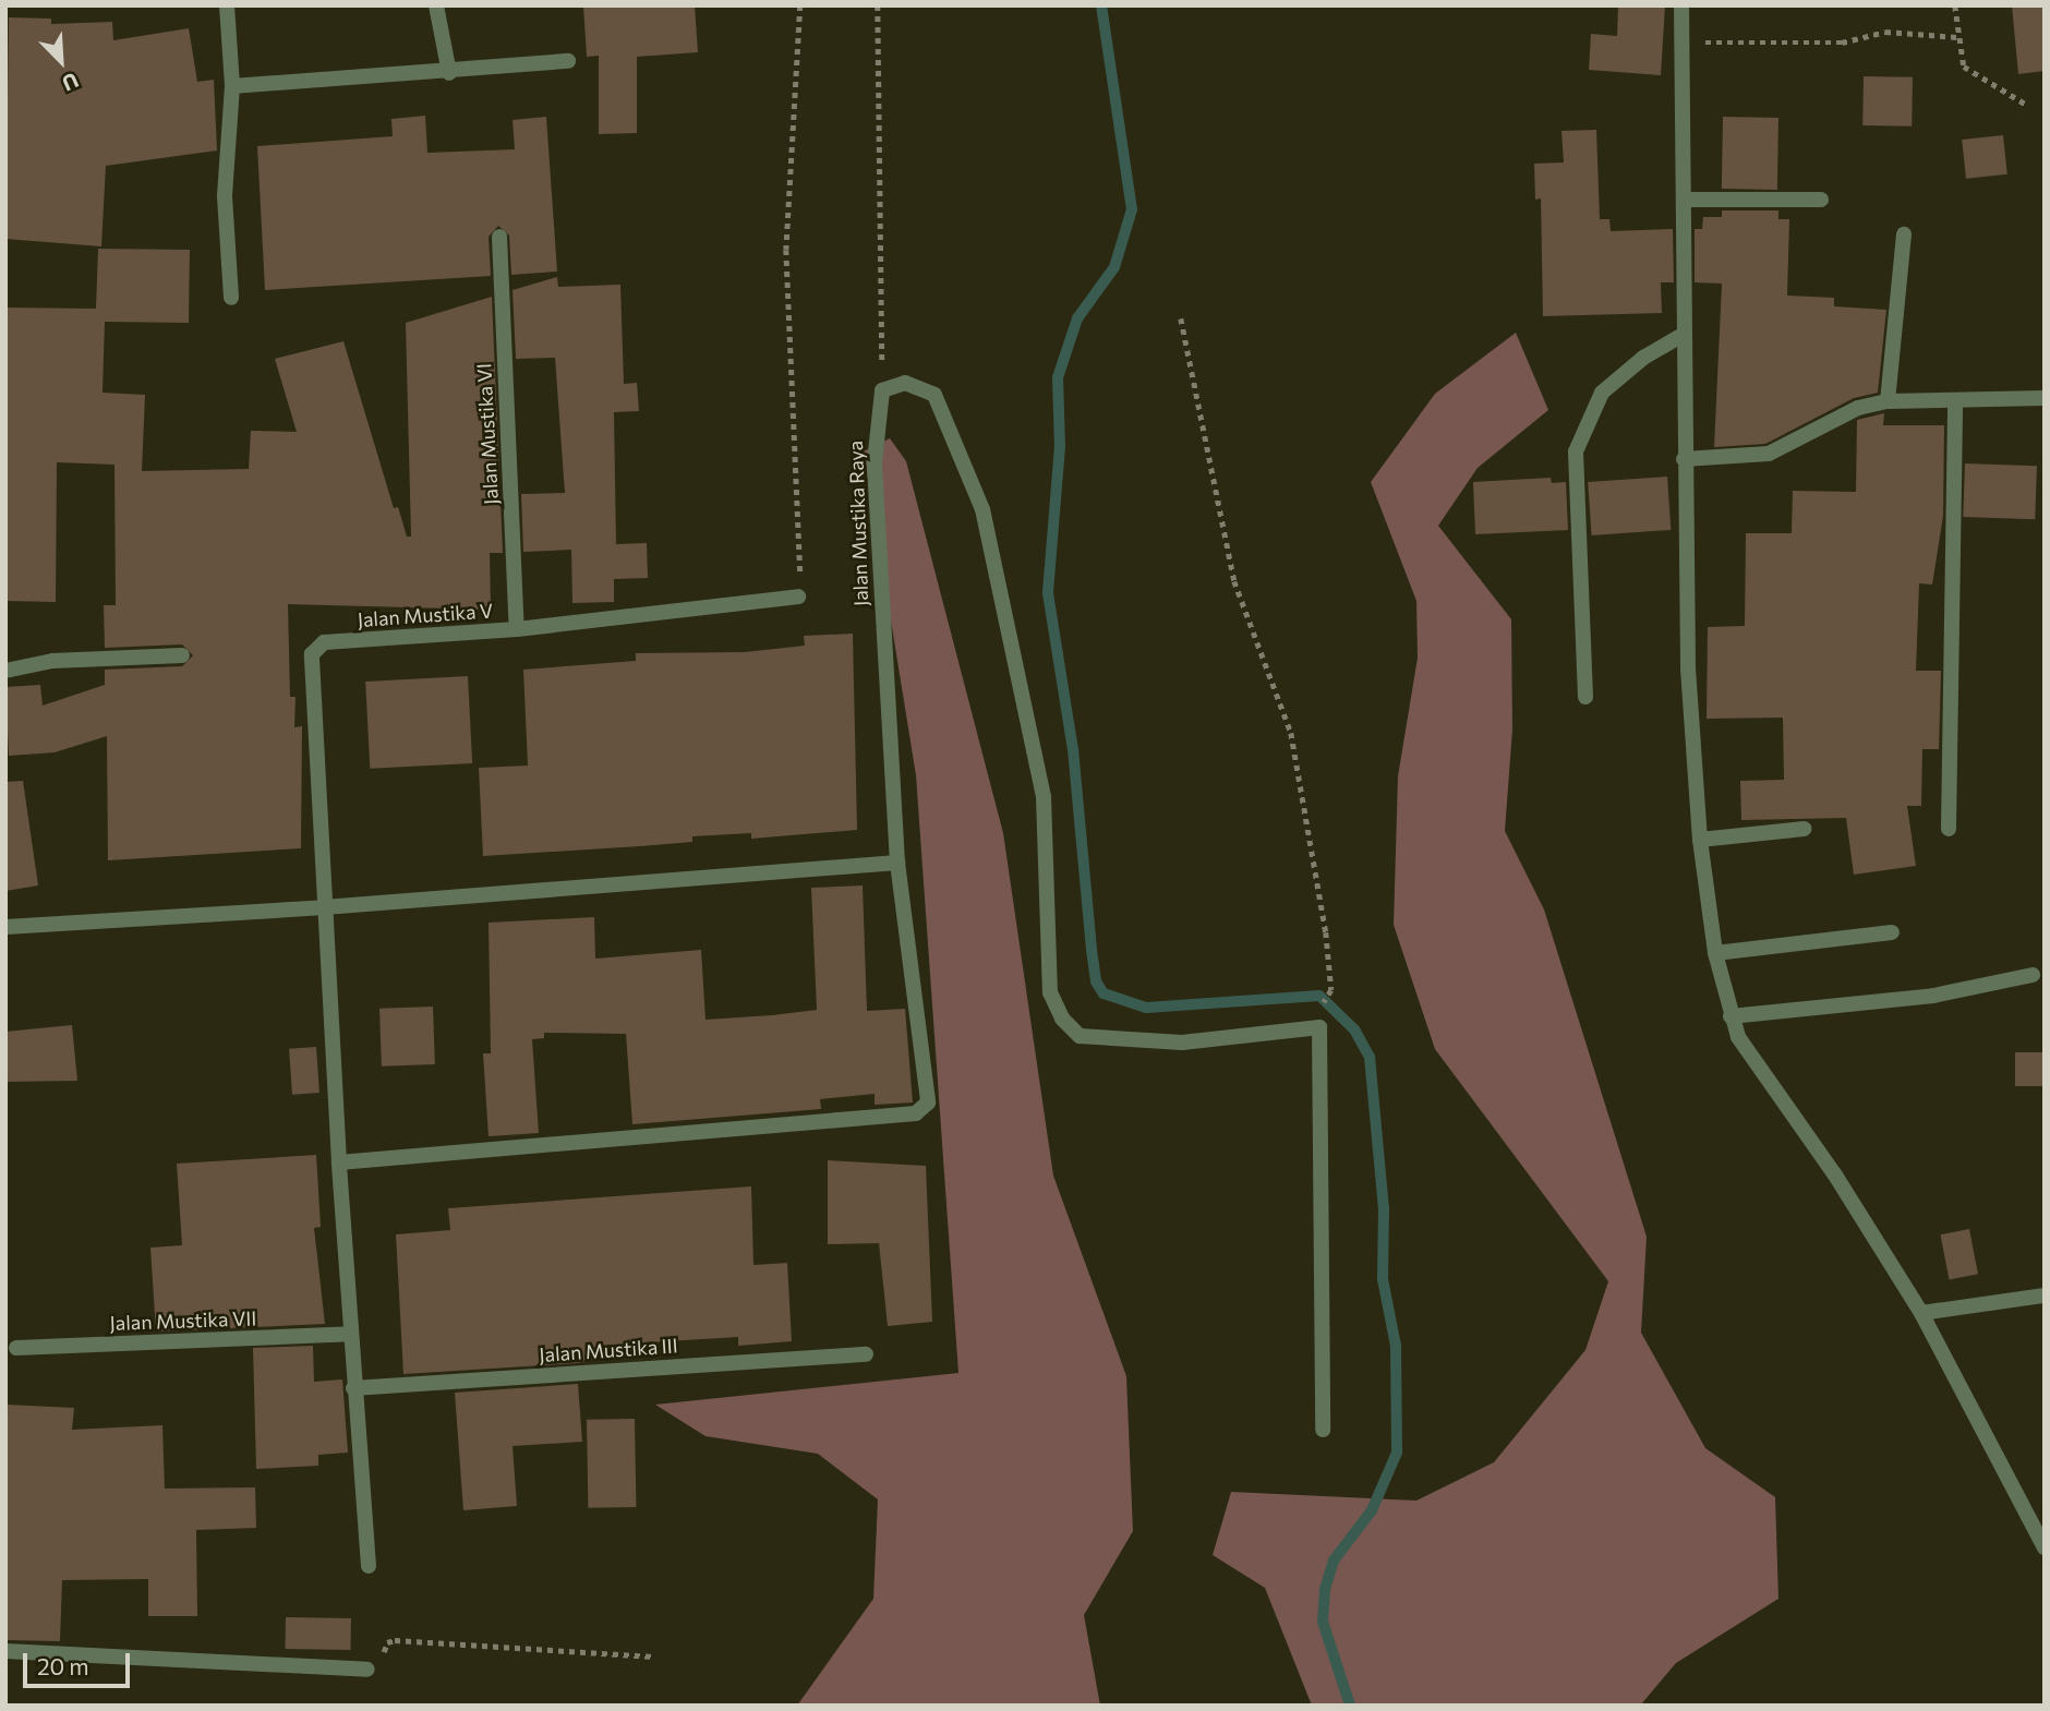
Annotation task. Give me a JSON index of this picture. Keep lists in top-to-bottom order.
{
  "streets": {
    "street": [
      "Jalan Mustika VI",
      "Jalan Mustika Raya",
      "Jalan Mustika V",
      "Jalan Mustika VII",
      "Jalan Mustika III"
    ]
  },
  "crossings": [
    ["Jalan Mustika VI", "Jalan Mustika V"]
  ],
  "scale_bar": "20 m",
  "north": "bottom right"
}
